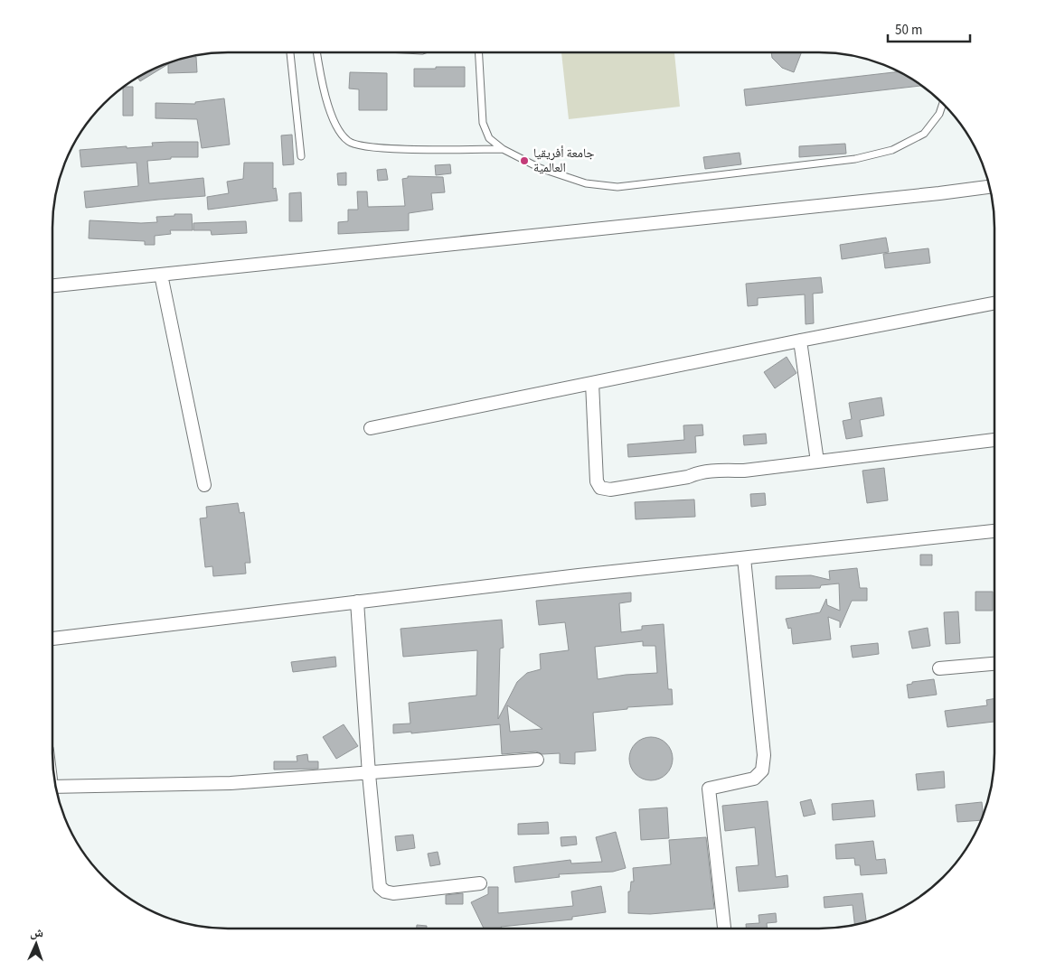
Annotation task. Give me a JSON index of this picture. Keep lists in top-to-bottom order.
{
  "places": ["جامعة أفريقيا العالمية"],
  "scale_bar": "50 m",
  "north": "top"
}
